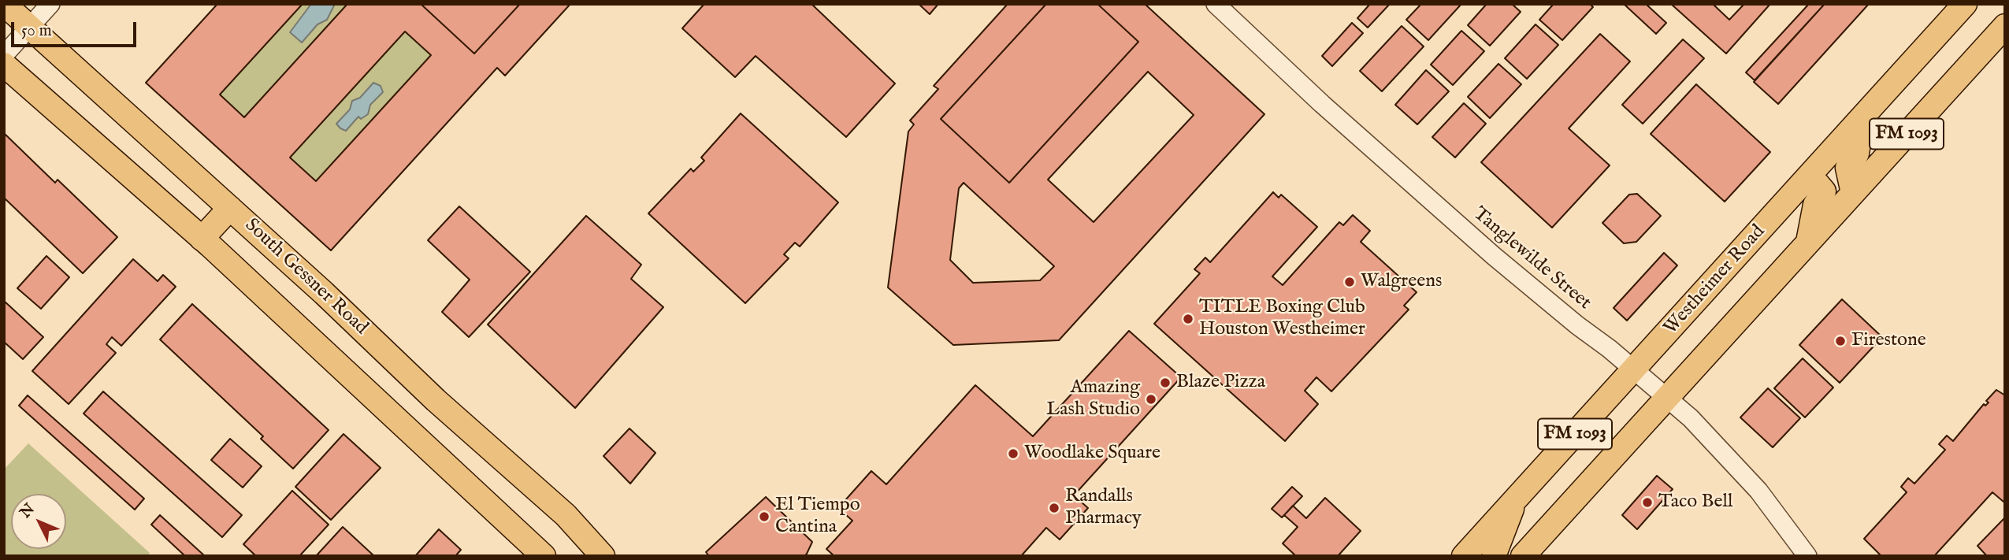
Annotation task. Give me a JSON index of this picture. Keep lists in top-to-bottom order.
{
  "streets": {
    "main road": ["FM 1093", "South Gessner Road", "Westheimer Road"],
    "street": ["Tanglewilde Street"]
  },
  "crossings": [
    ["FM 1093", "Tanglewilde Street"],
    ["Tanglewilde Street", "Westheimer Road"]
  ],
  "places": [
    "Walgreens",
    "TITLE Boxing Club Houston Westheimer",
    "Firestone",
    "Blaze Pizza",
    "Amazing Lash Studio",
    "Woodlake Square",
    "Taco Bell",
    "Randalls Pharmacy",
    "El Tiempo Cantina"
  ],
  "scale_bar": "50 m",
  "north": "top left"
}
